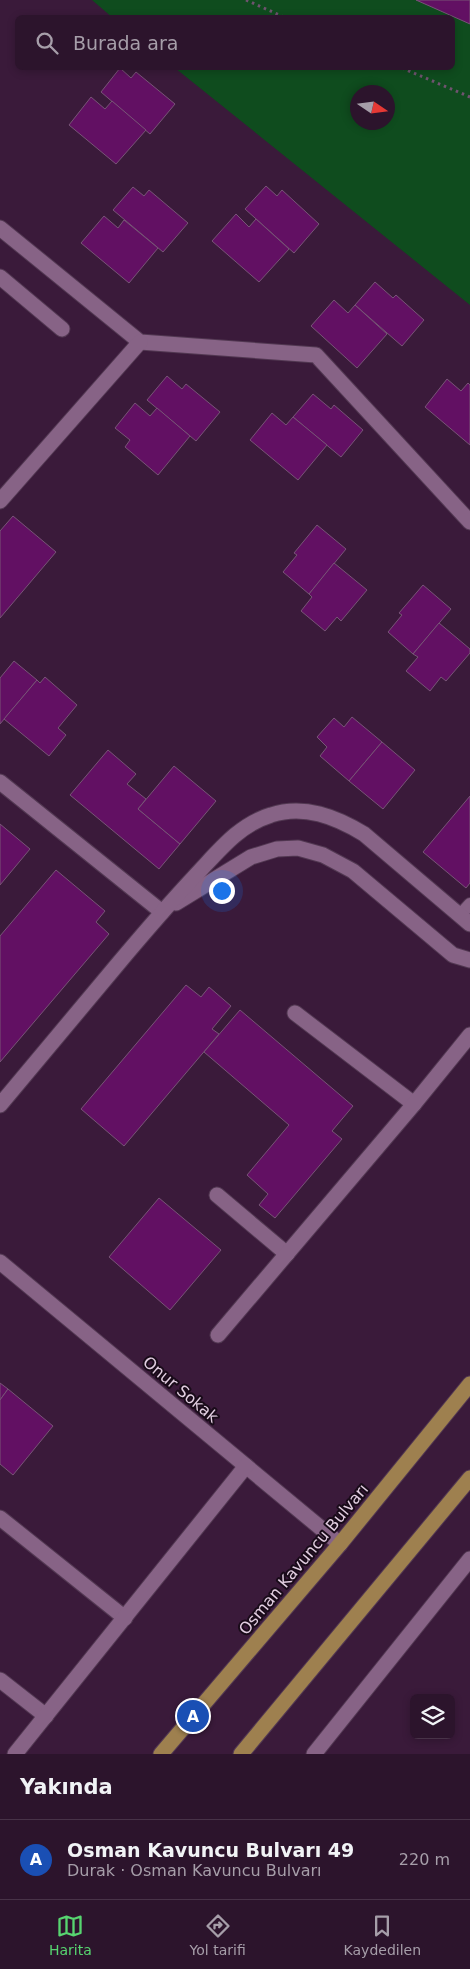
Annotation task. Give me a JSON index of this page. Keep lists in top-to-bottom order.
{
  "streets": {
    "highway": ["Osman Kavuncu Bulvarı"],
    "street": ["Onur Sokak"]
  },
  "crossings": [
    ["Onur Sokak", "Osman Kavuncu Bulvarı"]
  ],
  "north": "right",
  "page": {
    "search": "Burada ara",
    "pins": "A",
    "heading": "Yakında",
    "list": [
      {
        "mark": "A",
        "name": "Osman Kavuncu Bulvarı 49",
        "note": "Durak · Osman Kavuncu Bulvarı",
        "value": "220 m"
      }
    ],
    "nav": ["Harita", "Yol tarifi", "Kaydedilen"]
  }
}
